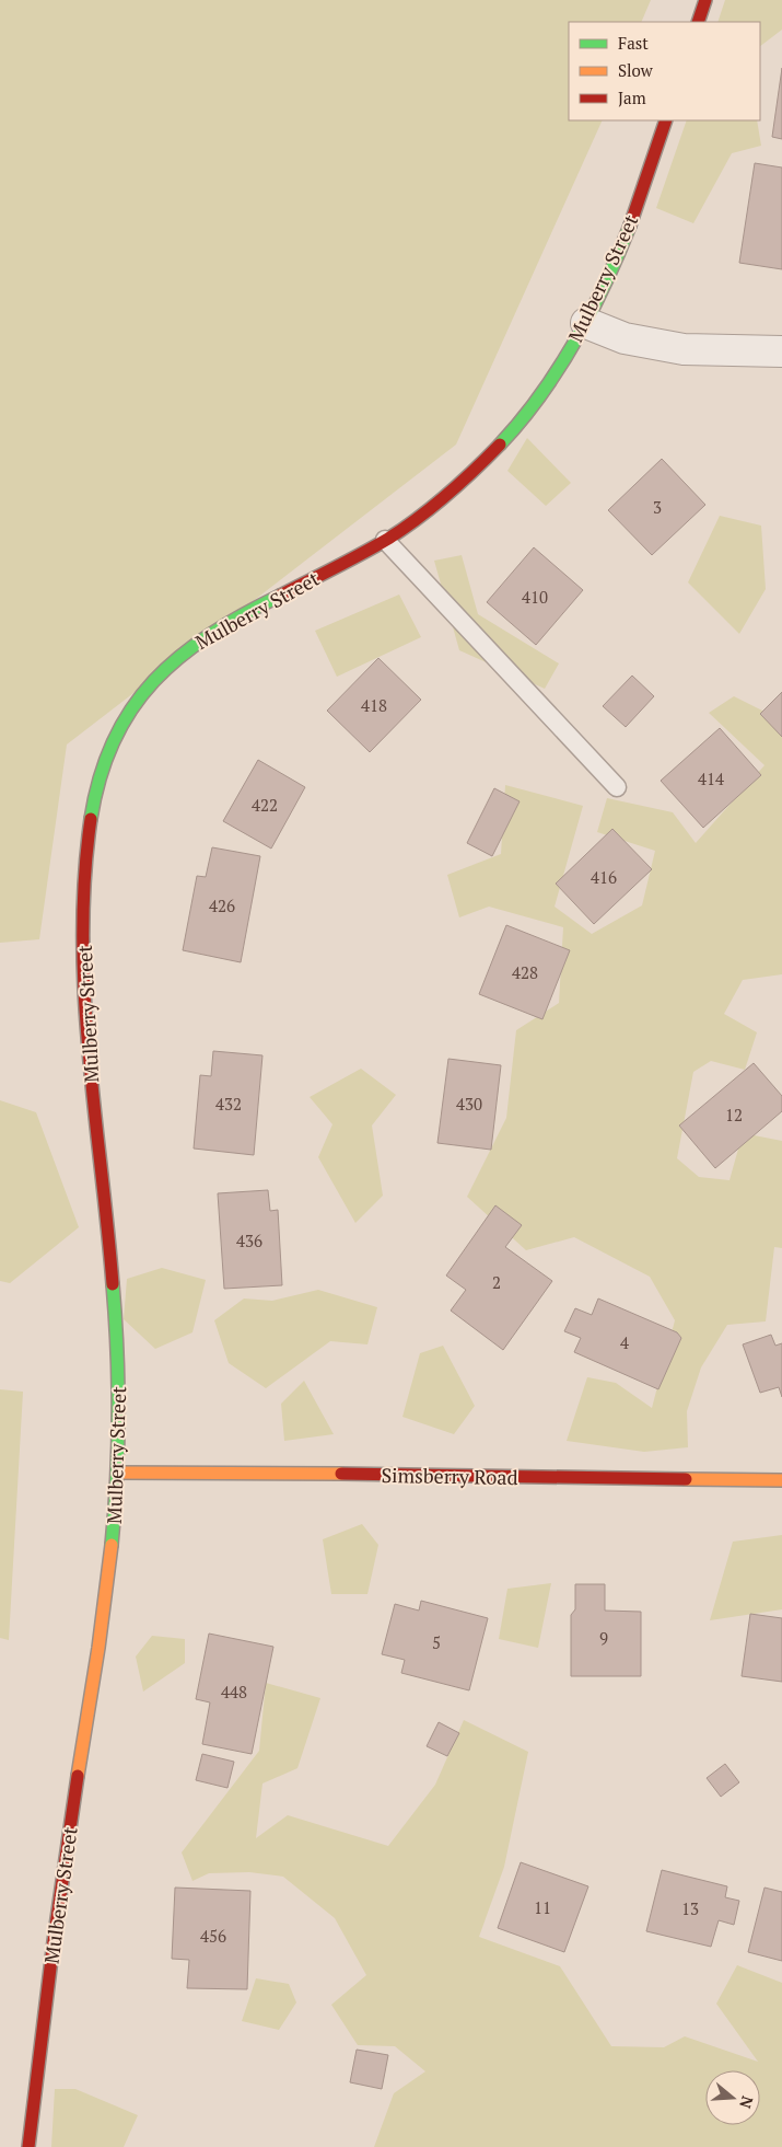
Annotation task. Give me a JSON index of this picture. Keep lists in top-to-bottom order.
{
  "streets": {
    "street": ["Mulberry Street", "Simsberry Road"]
  },
  "crossings": [
    ["Mulberry Street", "Simsberry Road"]
  ],
  "house_numbers": [
    "3",
    "410",
    "418",
    "414",
    "422",
    "416",
    "426",
    "428",
    "432",
    "430",
    "12",
    "436",
    "2",
    "4",
    "9",
    "5",
    "448",
    "11",
    "13",
    "456"
  ],
  "legend": ["Fast", "Slow", "Jam"],
  "north": "right"
}
